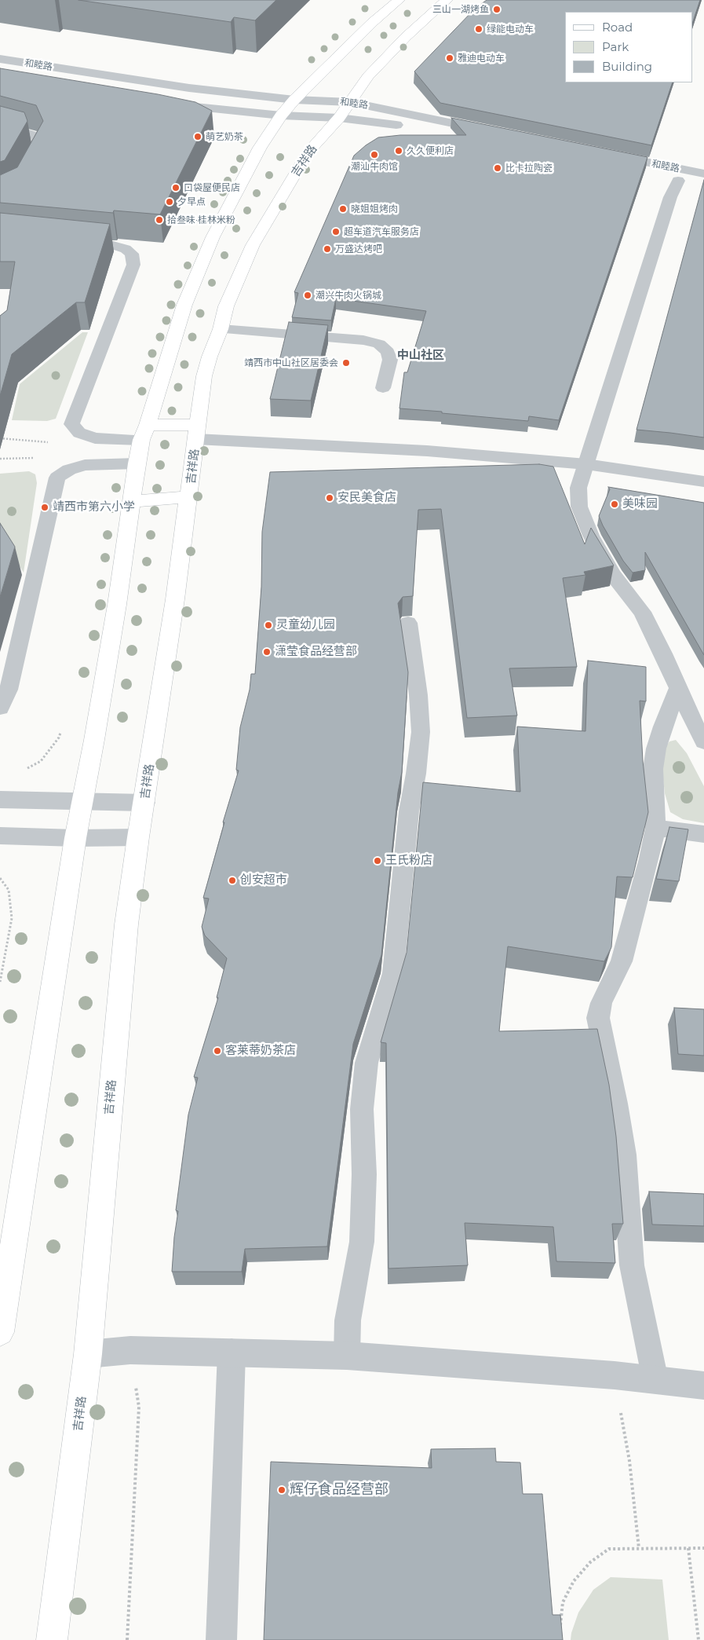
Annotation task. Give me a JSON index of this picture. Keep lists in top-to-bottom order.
{
  "streets": {
    "main road": ["吉祥路"],
    "street": ["和睦路"]
  },
  "crossings": [
    ["和睦路", "吉祥路"]
  ],
  "districts": ["中山社区"],
  "places": [
    "三山一湖烤鱼",
    "绿能电动车",
    "雅迪电动车",
    "萌艺奶茶",
    "久久便利店",
    "潮汕牛肉馆",
    "比卡拉陶瓷",
    "口袋屋便民店",
    "夕早点",
    "晓姐姐烤肉",
    "拾叁味·桂林米粉",
    "超车道汽车服务店",
    "万盛达烤吧",
    "潮兴牛肉火锅城",
    "靖西市中山社区居委会",
    "安民美食店",
    "美味园",
    "靖西市第六小学",
    "灵童幼儿园",
    "潇莹食品经营部",
    "王氏粉店",
    "创安超市",
    "客莱蒂奶茶店",
    "辉仔食品经营部"
  ],
  "legend": ["Road", "Park", "Building"]
}
